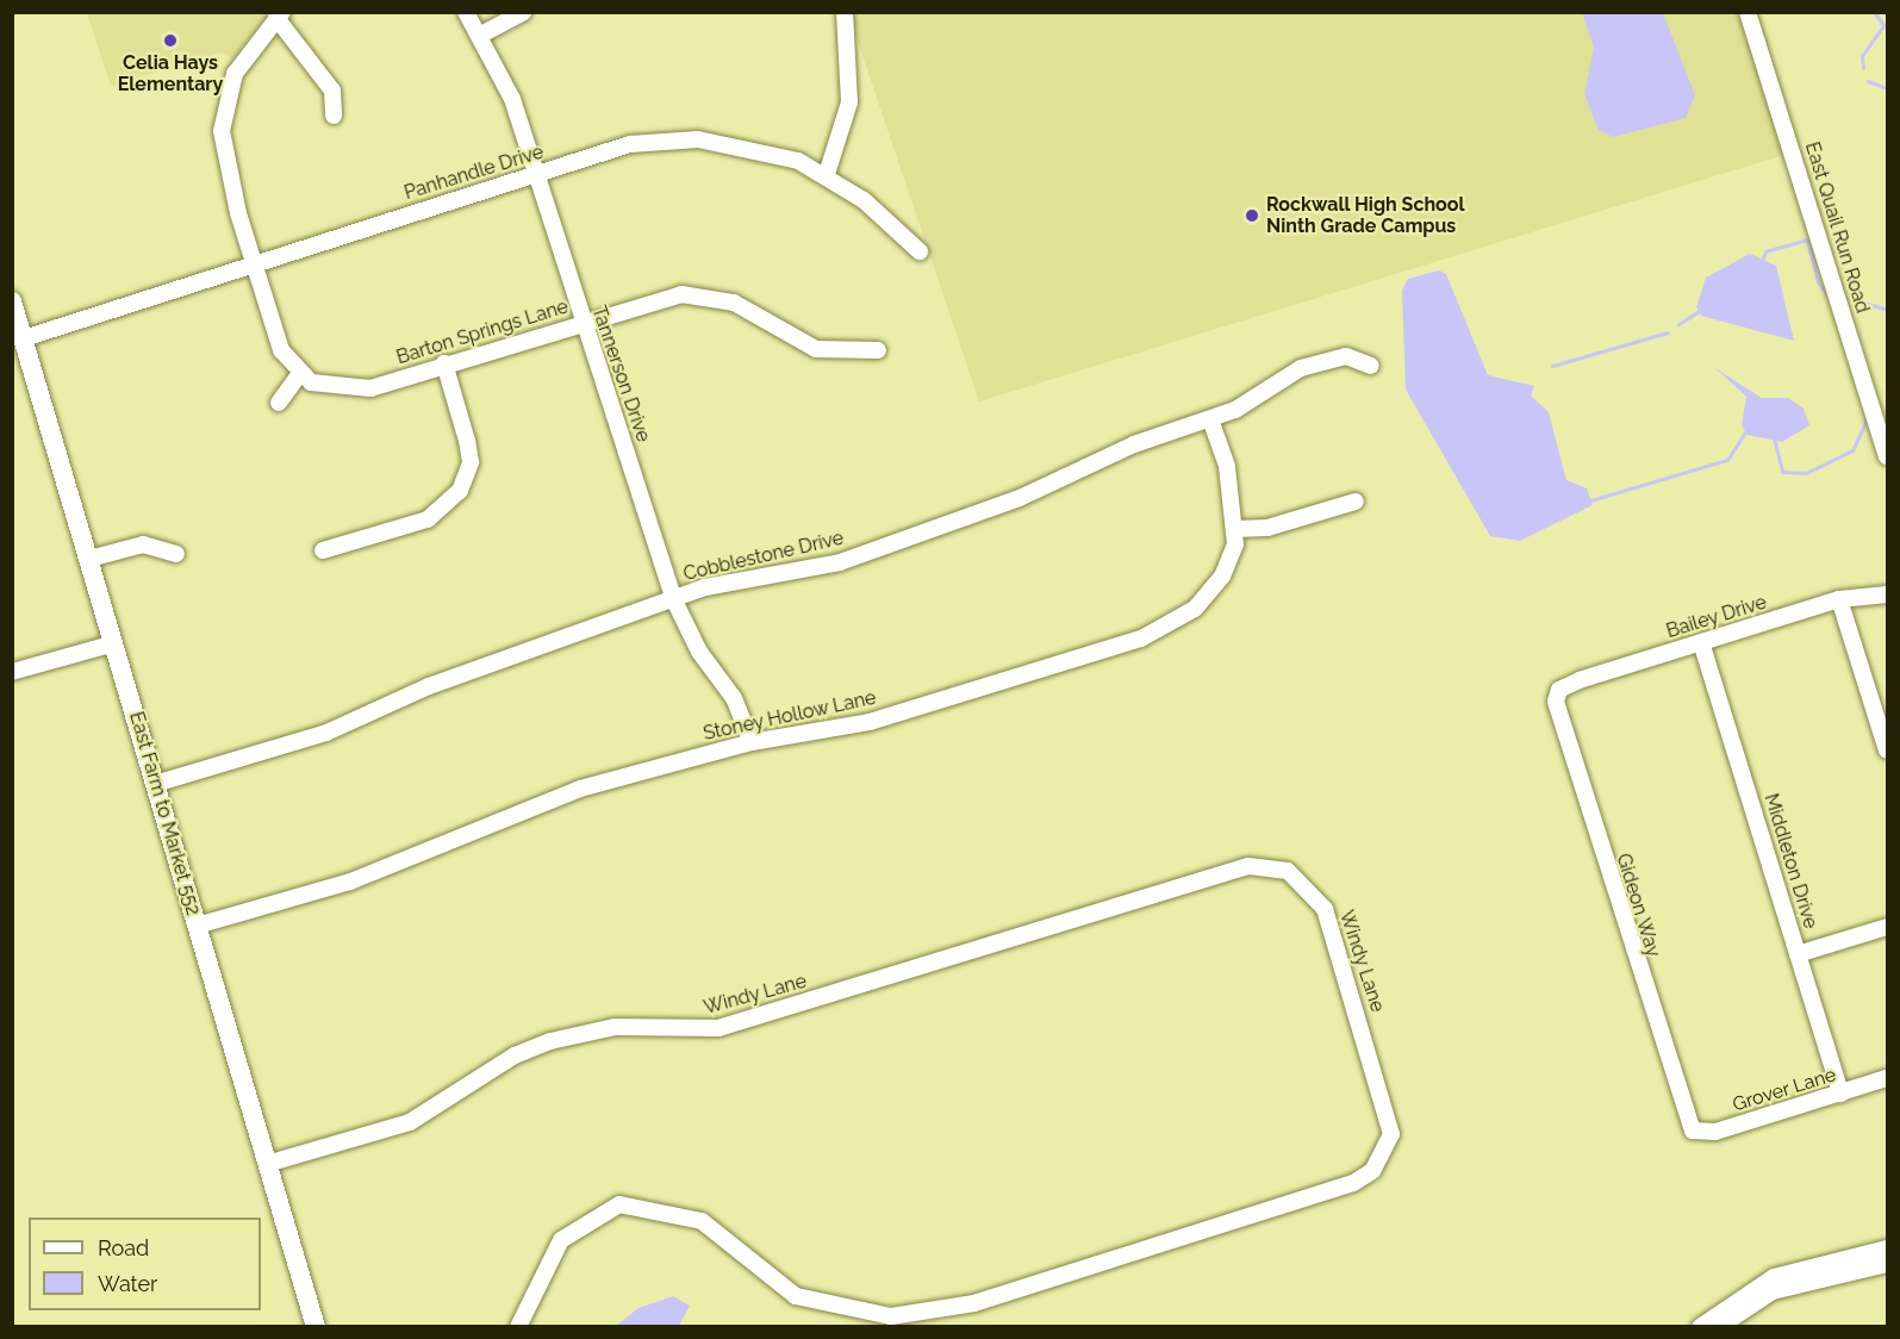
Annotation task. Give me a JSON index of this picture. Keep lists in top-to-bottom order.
{
  "streets": {
    "main road": ["East Farm to Market 552"],
    "street": [
      "Panhandle Drive",
      "East Quail Run Road",
      "Barton Springs Lane",
      "Tannerson Drive",
      "Cobblestone Drive",
      "Bailey Drive",
      "Stoney Hollow Lane",
      "Middleton Drive",
      "Gideon Way",
      "Windy Lane",
      "Grover Lane"
    ]
  },
  "crossings": [
    ["Panhandle Drive", "Tannerson Drive"],
    ["Panhandle Drive", "East Farm to Market 552"],
    ["Barton Springs Lane", "Tannerson Drive"],
    ["Tannerson Drive", "Cobblestone Drive"],
    ["Tannerson Drive", "Stoney Hollow Lane"],
    ["Cobblestone Drive", "Stoney Hollow Lane"],
    ["Cobblestone Drive", "East Farm to Market 552"],
    ["Bailey Drive", "Middleton Drive"],
    ["Bailey Drive", "Gideon Way"],
    ["Stoney Hollow Lane", "East Farm to Market 552"],
    ["East Farm to Market 552", "Windy Lane"],
    ["Middleton Drive", "Grover Lane"],
    ["Gideon Way", "Grover Lane"]
  ],
  "places": ["Celia Hays Elementary", "Rockwall High School Ninth Grade Campus"],
  "legend": ["Road", "Water"]
}
